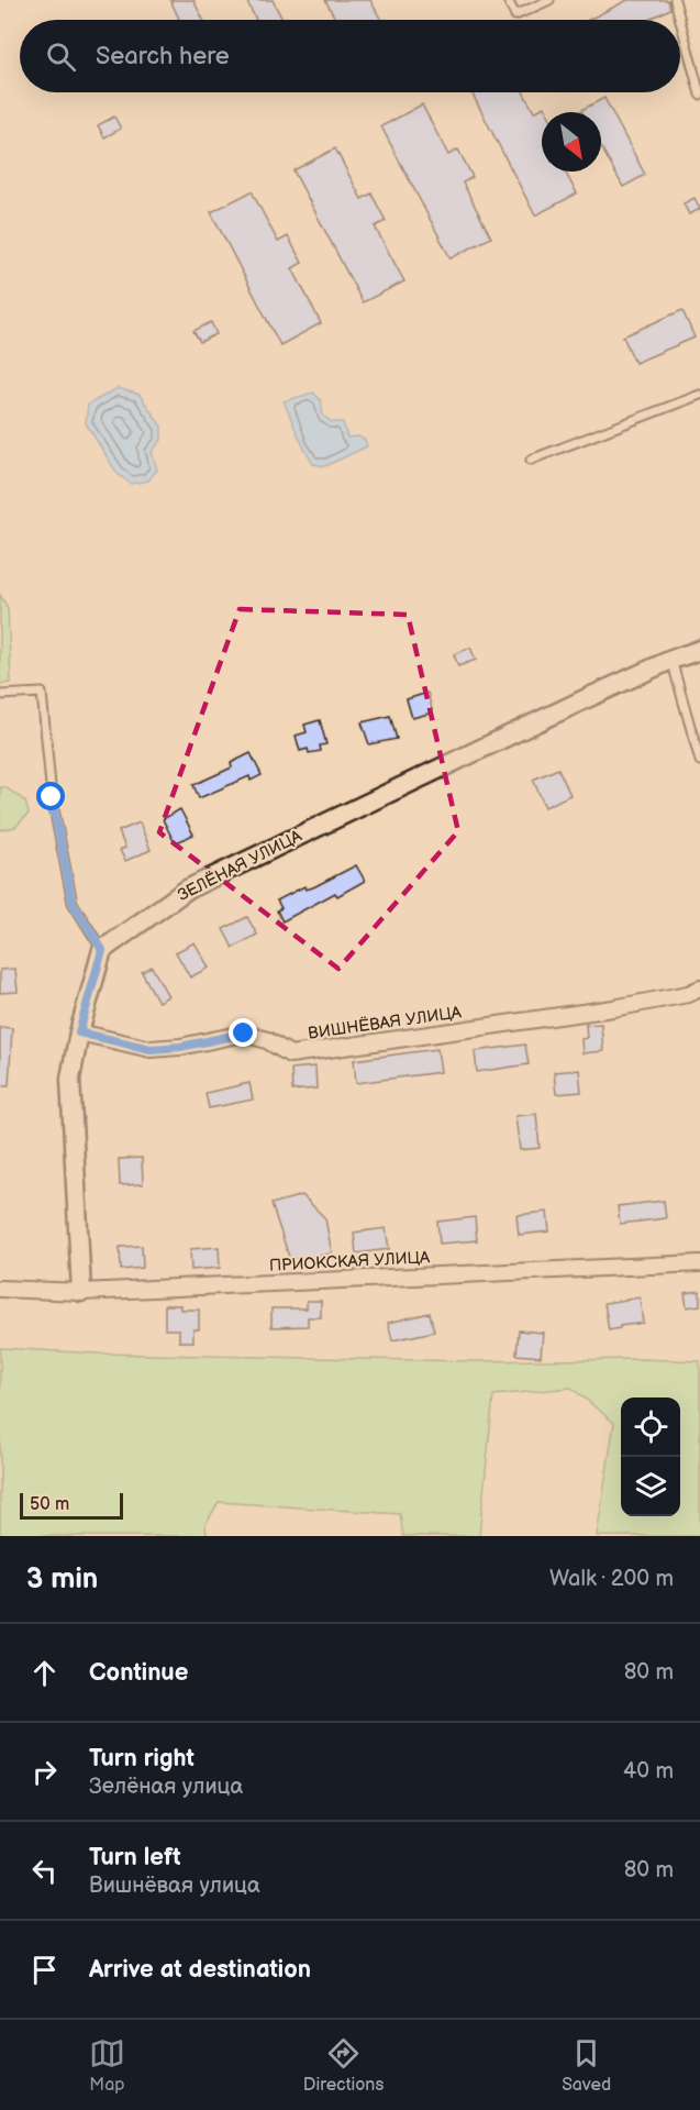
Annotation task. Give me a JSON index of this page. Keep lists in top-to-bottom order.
{
  "streets": {
    "street": ["ЗЕЛЁНАЯ УЛИЦА", "ВИШНЁВАЯ УЛИЦА", "ПРИОКСКАЯ УЛИЦА"]
  },
  "scale_bar": "50 m",
  "north": "bottom right",
  "page": {
    "search": "Search here",
    "scale": "50 m",
    "heading": ["3 min", "Walk · 200 m"],
    "list": [
      ["Continue", "80 m"],
      ["Turn right", "Зелёная улица", "40 m"],
      ["Turn left", "Вишнёвая улица", "80 m"],
      "Arrive at destination"
    ],
    "nav": ["Map", "Directions", "Saved"]
  }
}
